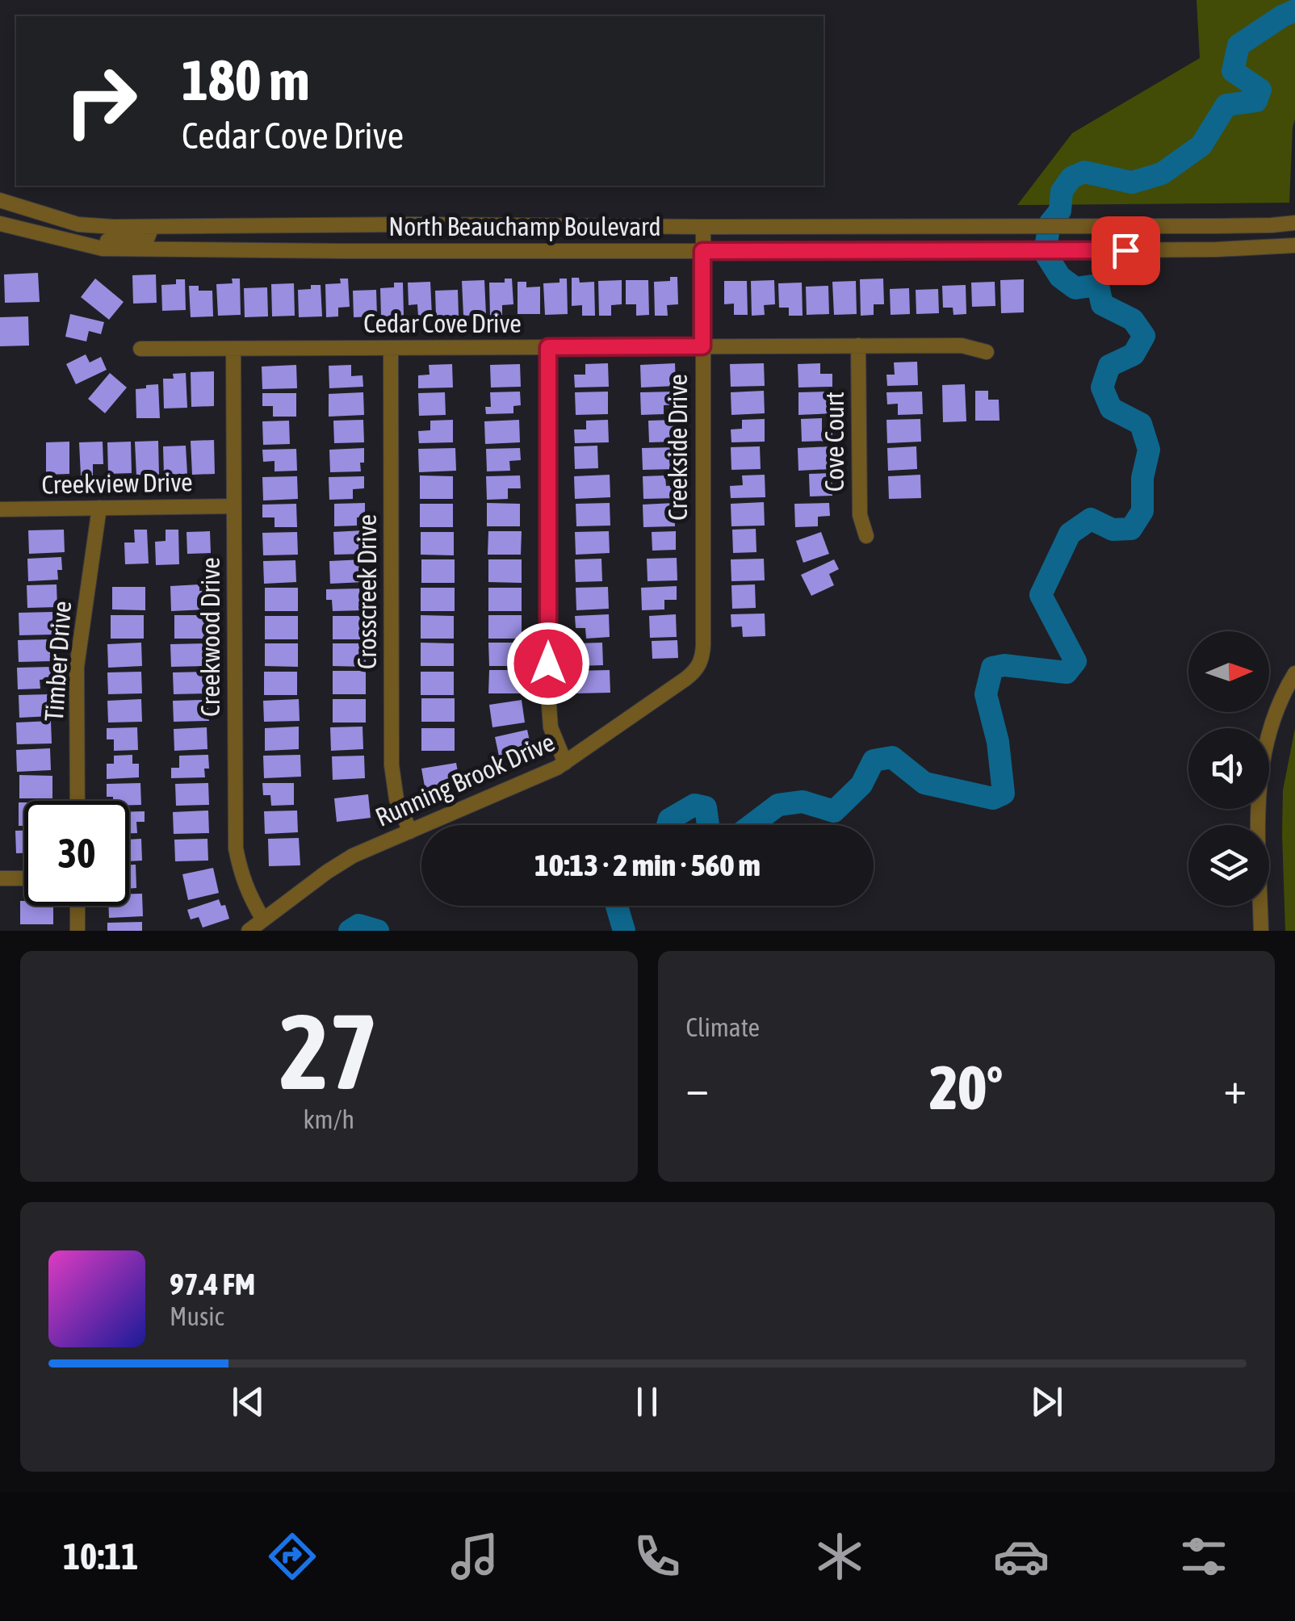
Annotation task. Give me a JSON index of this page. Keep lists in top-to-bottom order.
{
  "streets": {
    "street": [
      "North Beauchamp Boulevard",
      "Cedar Cove Drive",
      "Cove Court",
      "Creekside Drive",
      "Creekview Drive",
      "Crosscreek Drive",
      "Creekwood Drive",
      "Timber Drive",
      "Running Brook Drive"
    ]
  },
  "crossings": [
    ["North Beauchamp Boulevard", "Creekside Drive"],
    ["Cedar Cove Drive", "Cove Court"],
    ["Cedar Cove Drive", "Creekside Drive"],
    ["Cedar Cove Drive", "Crosscreek Drive"],
    ["Cedar Cove Drive", "Creekwood Drive"],
    ["Creekside Drive", "Running Brook Drive"],
    ["Creekview Drive", "Creekwood Drive"],
    ["Creekview Drive", "Timber Drive"],
    ["Crosscreek Drive", "Running Brook Drive"],
    ["Creekwood Drive", "Running Brook Drive"]
  ],
  "north": "right",
  "page": {
    "turn": ["180 m", "Cedar Cove Drive"],
    "limit": "30",
    "trip": "10:13 · 2 min · 560 m",
    "tile": [
      ["27", "km/h"],
      "Climate"
    ],
    "heat": ["−", "20°", "+"],
    "song": ["97.4 FM", "Music"],
    "tabs": "10:11"
  }
}
